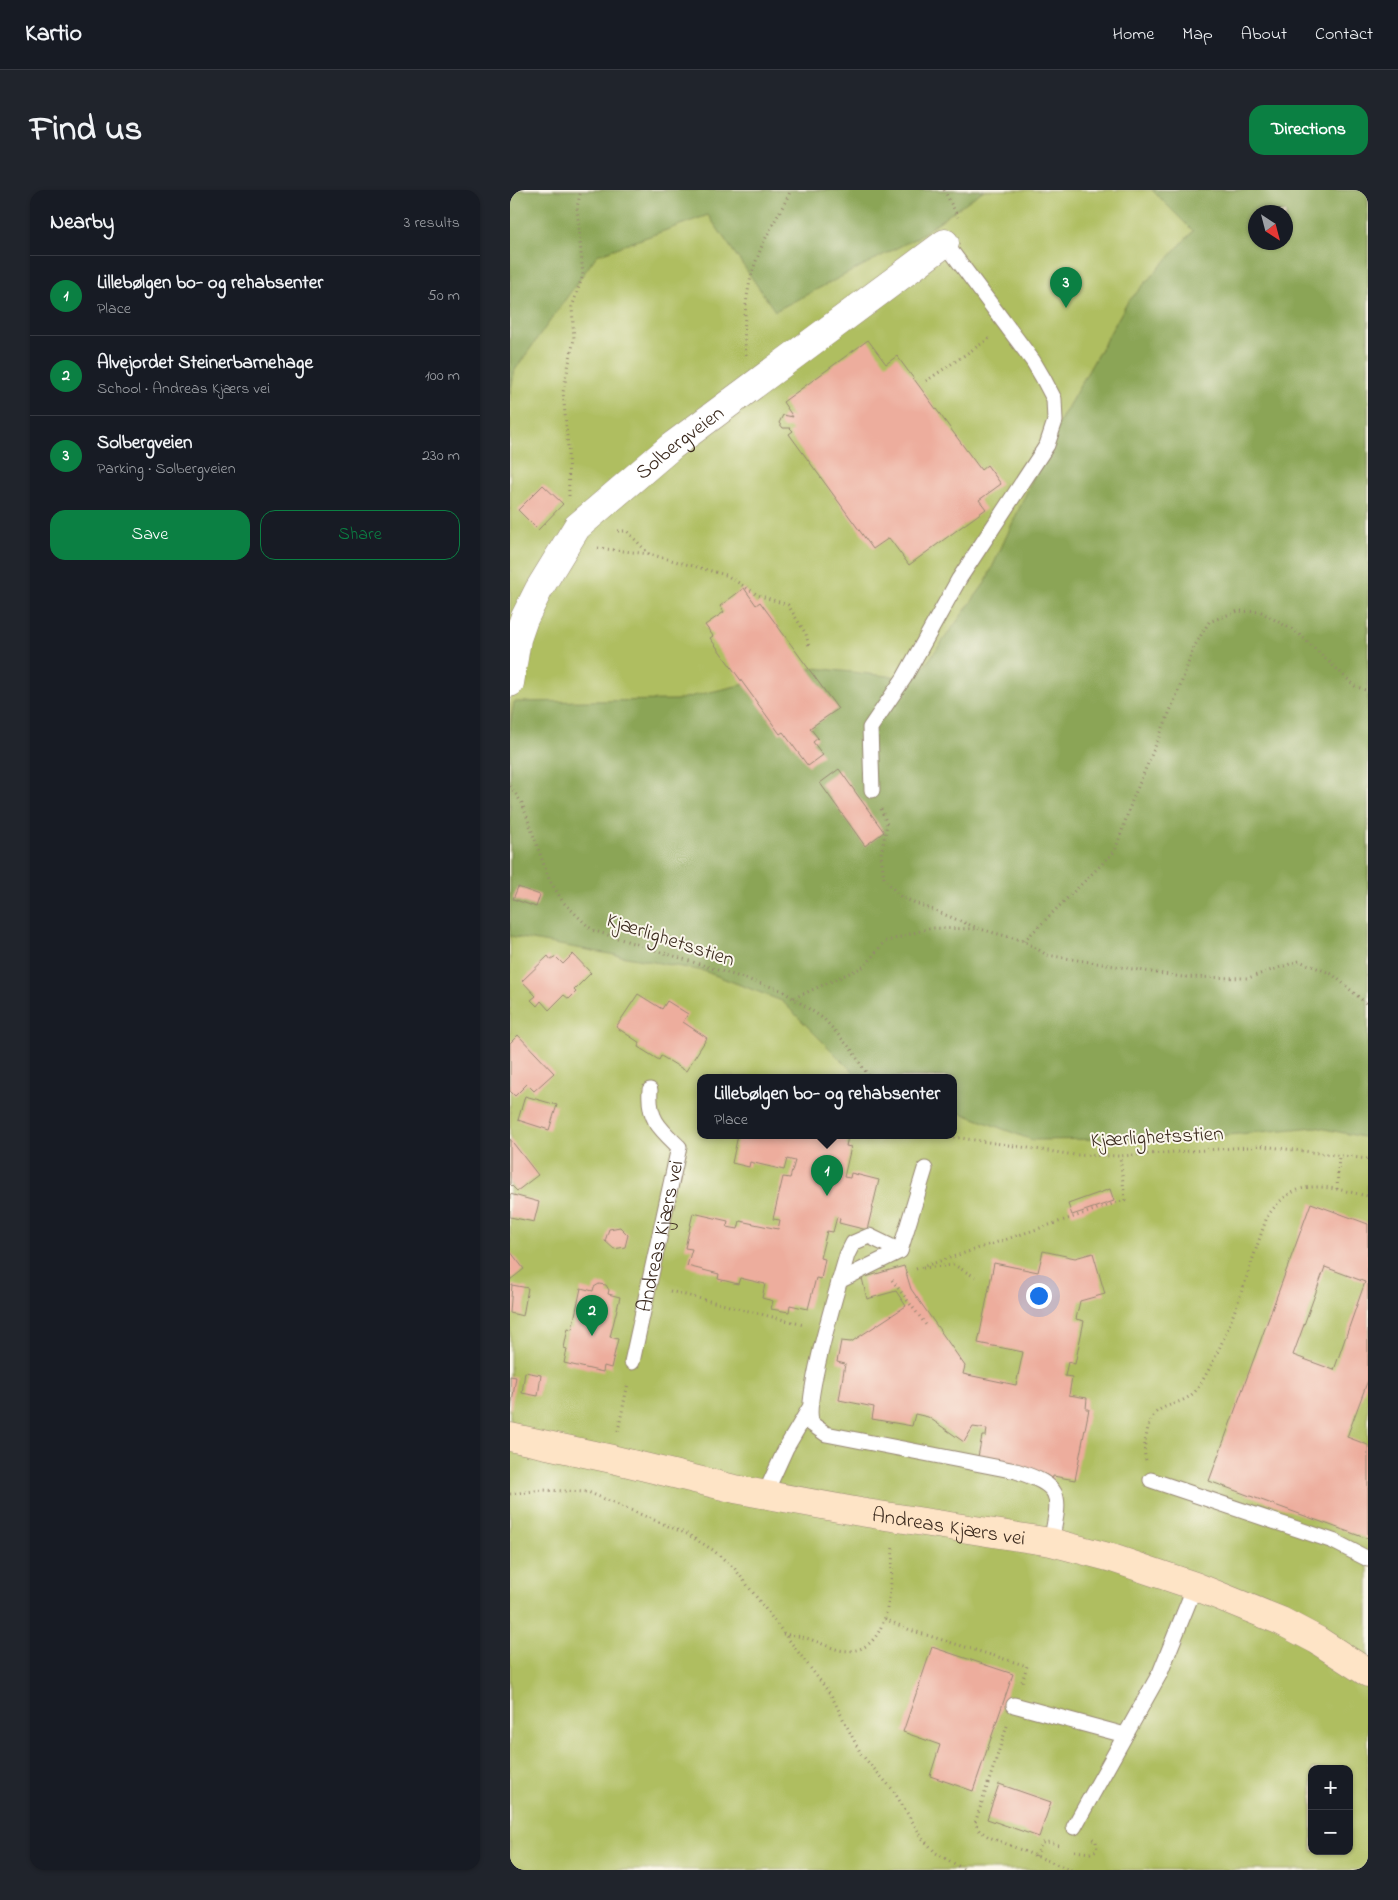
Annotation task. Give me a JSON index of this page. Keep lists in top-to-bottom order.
{
  "streets": {
    "street": ["Solbergveien", "Andreas Kjærs vei"],
    "path": ["Kjærlighetsstien"]
  },
  "north": "bottom right",
  "page": {
    "header": "Kartio",
    "nav": [
      "Home",
      "Map",
      "About",
      "Contact"
    ],
    "title": "Find us",
    "buttons": [
      "Directions",
      ["Save", "Share"]
    ],
    "heading": ["Nearby", "3 results"],
    "list": [
      {
        "mark": "1",
        "name": "Lillebølgen bo- og rehabsenter",
        "note": "Place",
        "value": "50 m"
      },
      {
        "mark": "2",
        "name": "Alvejordet Steinerbarnehage",
        "note": "School · Andreas Kjærs vei",
        "value": "100 m"
      },
      {
        "mark": "3",
        "name": "Solbergveien",
        "note": "Parking · Solbergveien",
        "value": "230 m"
      }
    ],
    "pins": ["3", "1", "2"],
    "popup": ["Lillebølgen bo- og rehabsenter", "Place"],
    "map_buttons": ["+", "−"]
  }
}
